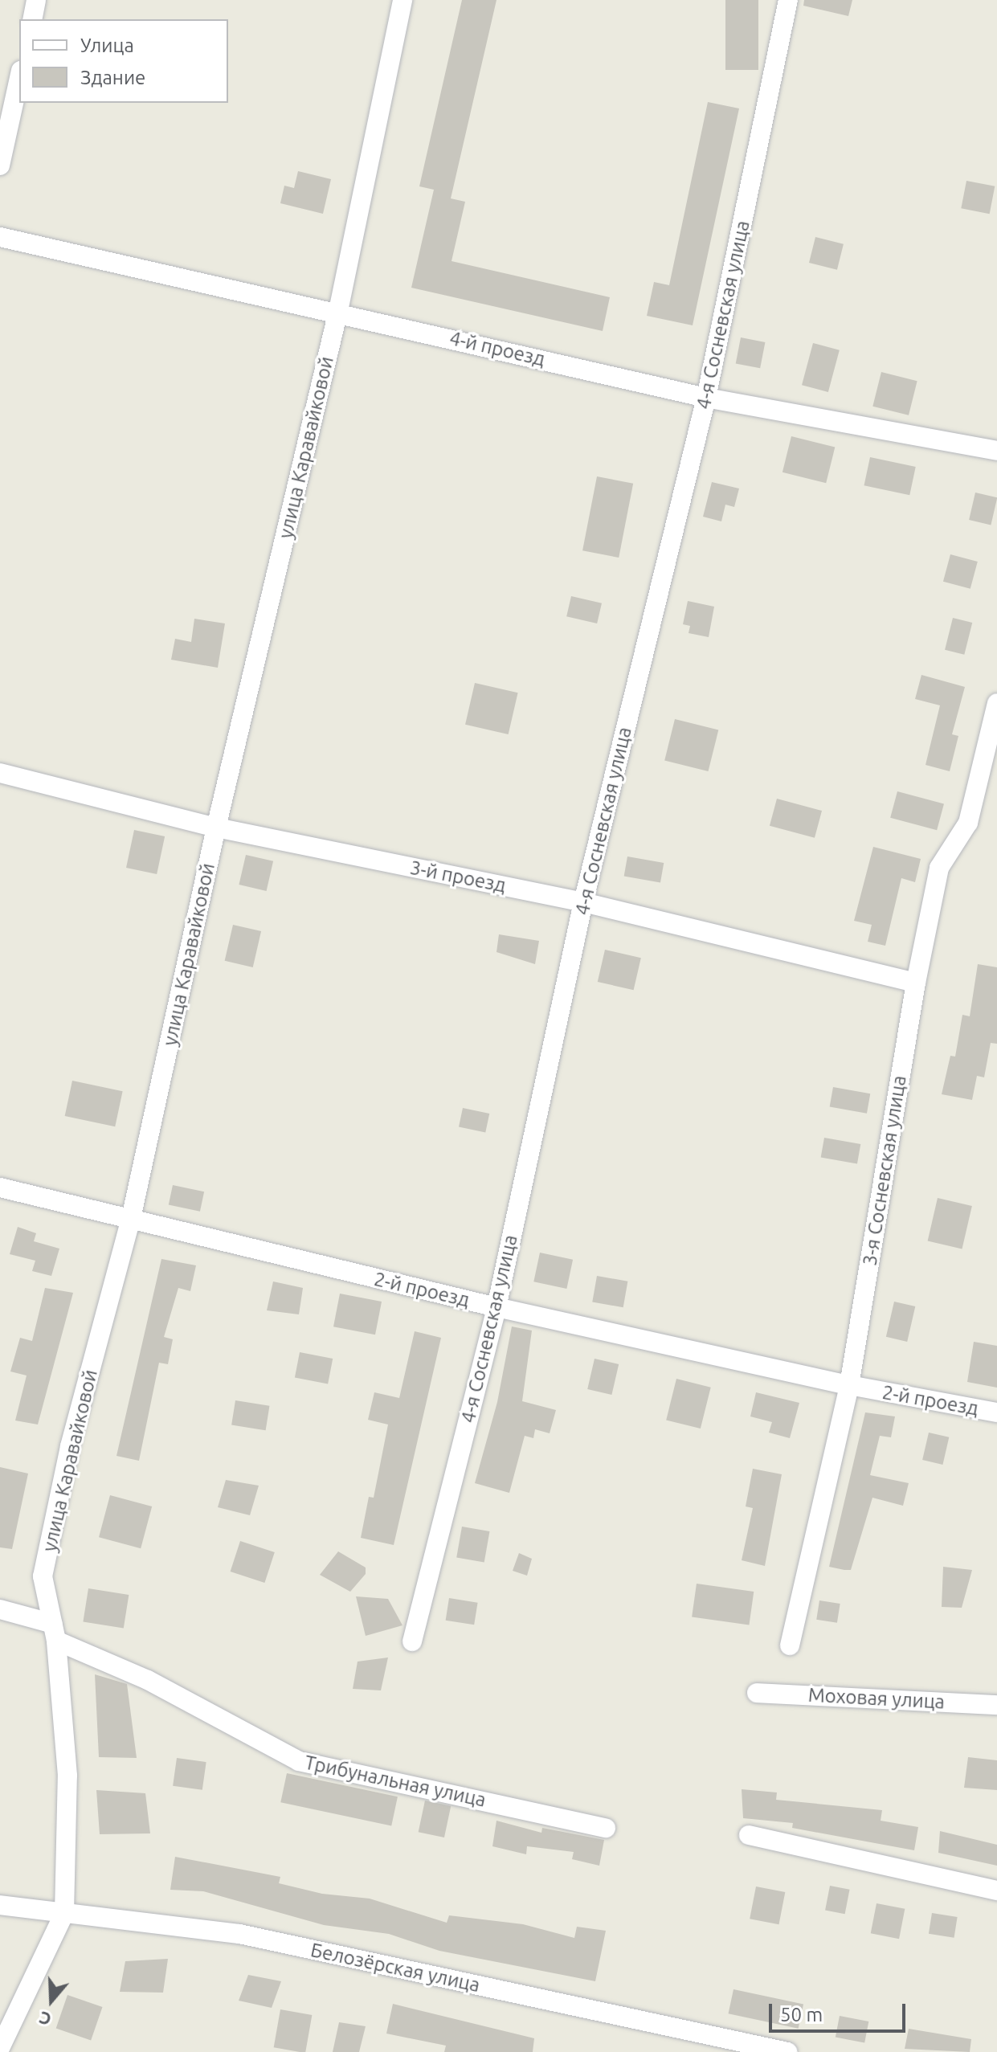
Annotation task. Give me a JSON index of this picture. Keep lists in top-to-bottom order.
{
  "streets": {
    "street": [
      "4-я Сосневская улица",
      "4-й проезд",
      "улица Каравайковой",
      "3-й проезд",
      "3-я Сосневская улица",
      "2-й проезд",
      "Моховая улица",
      "Трибунальная улица",
      "Белозёрская улица"
    ]
  },
  "crossings": [
    ["4-я Сосневская улица", "4-й проезд"],
    ["4-я Сосневская улица", "3-й проезд"],
    ["4-я Сосневская улица", "2-й проезд"],
    ["4-й проезд", "улица Каравайковой"],
    ["улица Каравайковой", "3-й проезд"],
    ["улица Каравайковой", "2-й проезд"],
    ["улица Каравайковой", "Трибунальная улица"],
    ["улица Каравайковой", "Белозёрская улица"],
    ["3-й проезд", "3-я Сосневская улица"],
    ["3-я Сосневская улица", "2-й проезд"]
  ],
  "legend": ["Улица", "Здание"],
  "scale_bar": "50 m",
  "north": "bottom"
}
